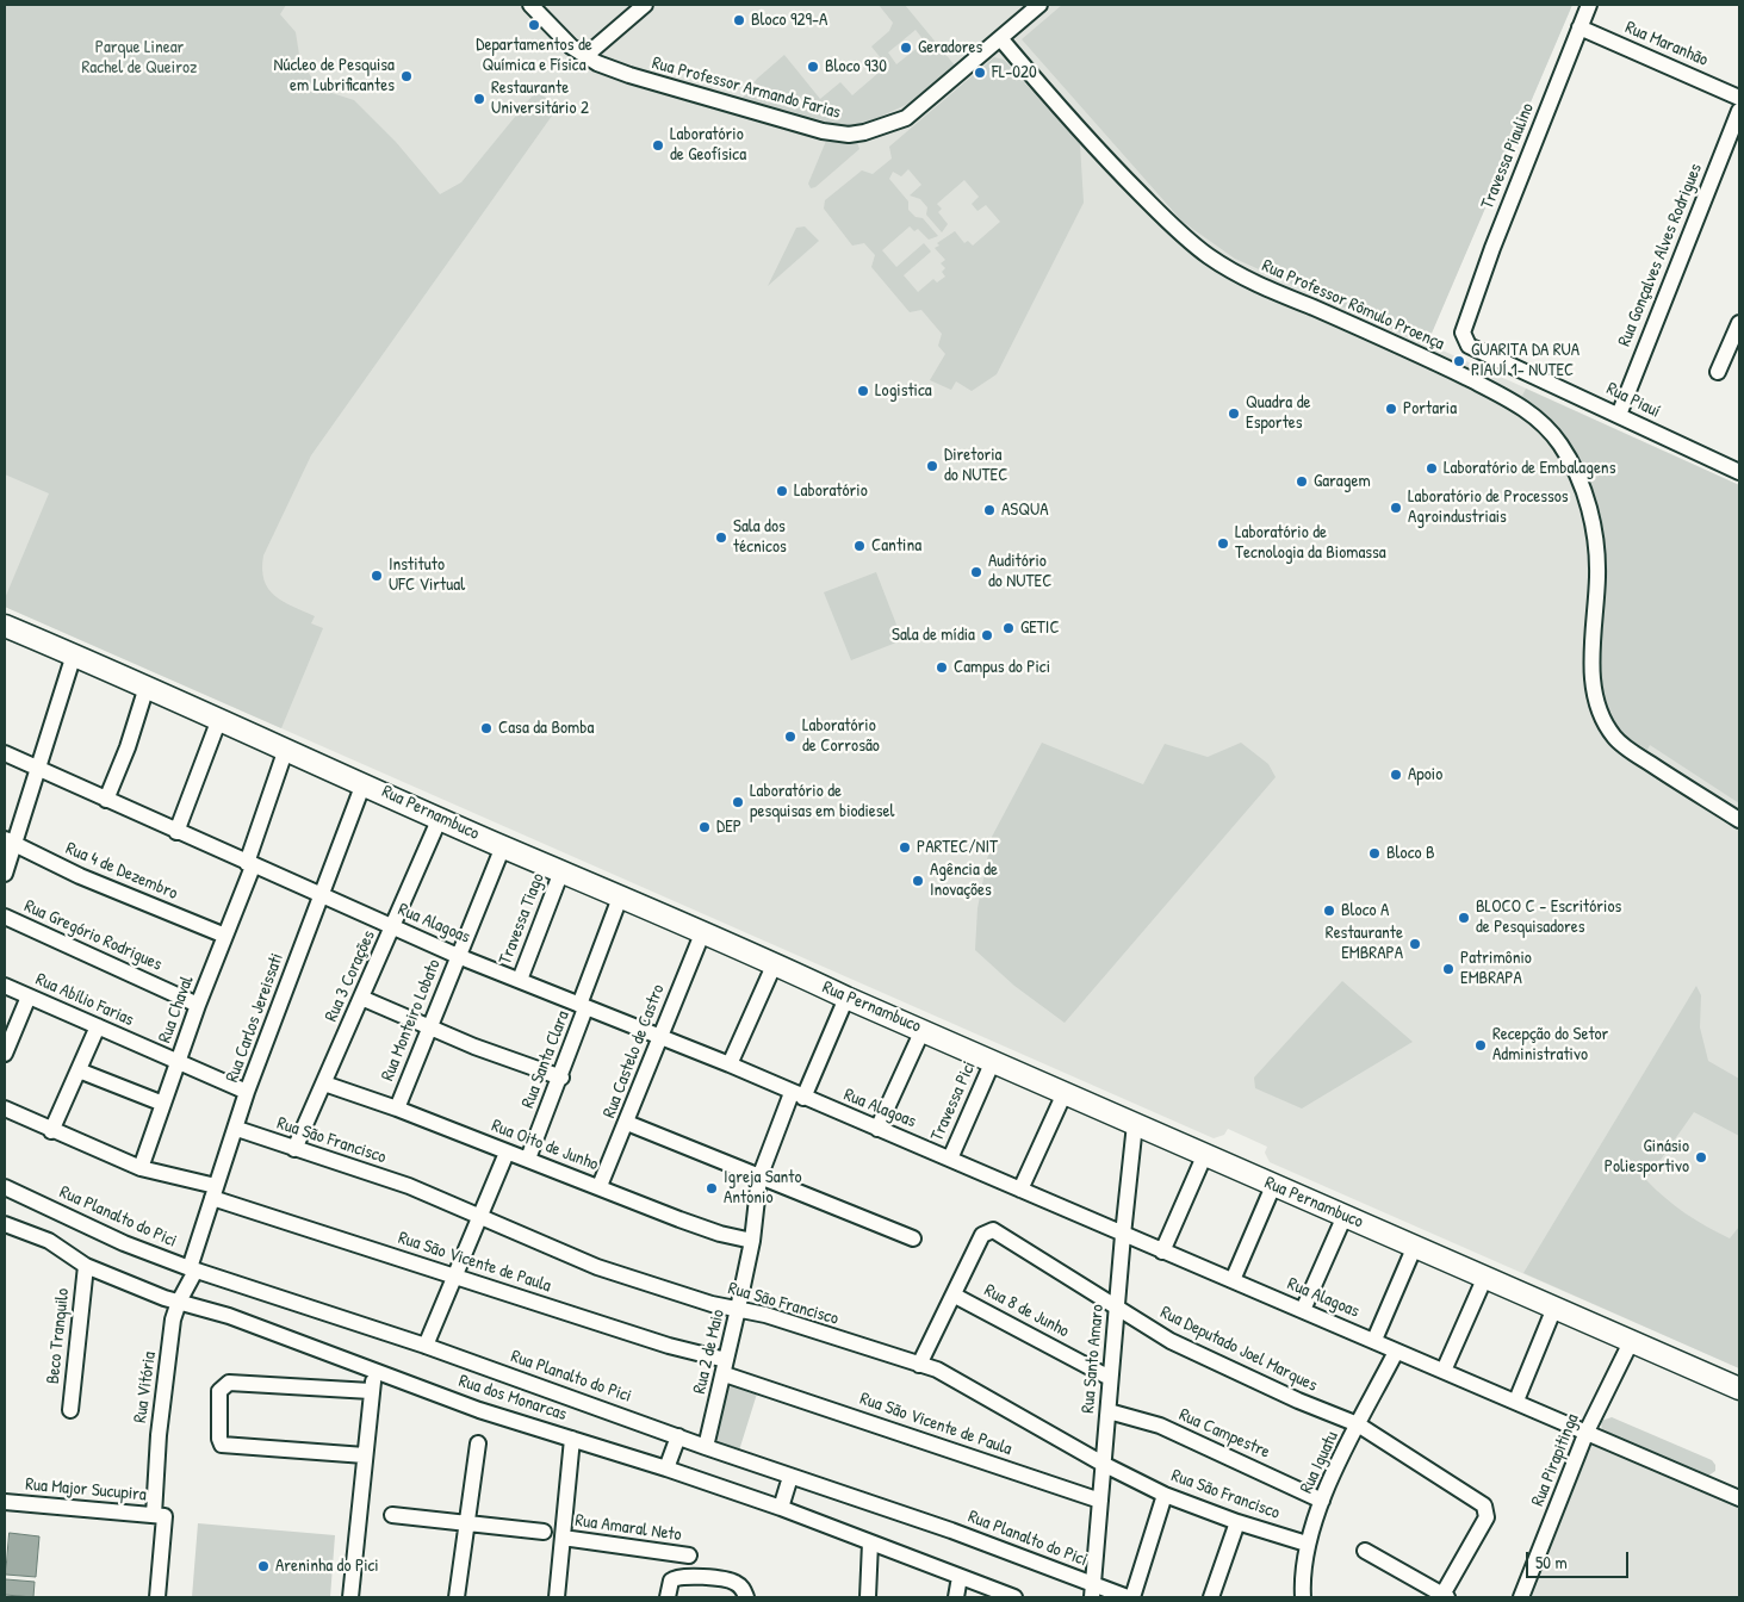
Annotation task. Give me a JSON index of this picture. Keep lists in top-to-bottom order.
{
  "streets": {
    "street": [
      "Rua Maranhão",
      "Rua Professor Armando Farias",
      "Travessa Piaulino",
      "Rua Gonçalves Alves Rodrigues",
      "Rua Professor Rômulo Proença",
      "Rua Piauí",
      "Rua Pernambuco",
      "Rua 4 de Dezembro",
      "Travessa Tiago",
      "Rua Alagoas",
      "Rua Gregório Rodrigues",
      "Rua 3 Corações",
      "Rua Abílio Farias",
      "Rua Chaval",
      "Rua Carlos Jereissati",
      "Rua Monteiro Lobato",
      "Rua Castelo de Castro",
      "Rua Santa Clara",
      "Travessa Pici",
      "Rua São Francisco",
      "Rua Oito de Junho",
      "Rua Planalto do Pici",
      "Rua São Vicente de Paula",
      "Rua 8 de Junho",
      "Beco Tranquilo",
      "Rua Deputado Joel Marques",
      "Rua 2 de Maio",
      "Rua Santo Amaro",
      "Rua Vitória",
      "Rua dos Monarcas",
      "Rua Campestre",
      "Rua Pirapitinga",
      "Rua Iguatu",
      "Rua Major Sucupira",
      "Rua Amaral Neto"
    ]
  },
  "crossings": [
    ["Rua Maranhão", "Travessa Piaulino"],
    ["Rua Professor Armando Farias", "Rua Professor Rômulo Proença"],
    ["Travessa Piaulino", "Rua Piauí"],
    ["Rua Gonçalves Alves Rodrigues", "Rua Piauí"],
    ["Rua Pernambuco", "Travessa Tiago"],
    ["Rua Pernambuco", "Rua 3 Corações"],
    ["Rua Pernambuco", "Rua Chaval"],
    ["Rua Pernambuco", "Rua Carlos Jereissati"],
    ["Rua Pernambuco", "Rua Monteiro Lobato"],
    ["Rua Pernambuco", "Rua Castelo de Castro"],
    ["Rua Pernambuco", "Rua Santa Clara"],
    ["Rua Pernambuco", "Travessa Pici"],
    ["Rua Pernambuco", "Rua 2 de Maio"],
    ["Rua Pernambuco", "Rua Santo Amaro"],
    ["Rua Pernambuco", "Rua Pirapitinga"],
    ["Rua 4 de Dezembro", "Rua Chaval"],
    ["Travessa Tiago", "Rua Alagoas"],
    ["Rua Alagoas", "Rua 3 Corações"],
    ["Rua Alagoas", "Rua Chaval"],
    ["Rua Alagoas", "Rua Carlos Jereissati"],
    ["Rua Alagoas", "Rua Monteiro Lobato"],
    ["Rua Alagoas", "Rua Castelo de Castro"],
    ["Rua Alagoas", "Rua Santa Clara"],
    ["Rua Alagoas", "Travessa Pici"],
    ["Rua Alagoas", "Rua 2 de Maio"],
    ["Rua Alagoas", "Rua Santo Amaro"],
    ["Rua Alagoas", "Rua Pirapitinga"],
    ["Rua Alagoas", "Rua Iguatu"],
    ["Rua Gregório Rodrigues", "Rua Chaval"],
    ["Rua 3 Corações", "Rua São Francisco"],
    ["Rua 3 Corações", "Rua Oito de Junho"],
    ["Rua Abílio Farias", "Rua Chaval"],
    ["Rua Abílio Farias", "Rua Carlos Jereissati"],
    ["Rua Chaval", "Rua São Vicente de Paula"],
    ["Rua Carlos Jereissati", "Rua São Francisco"],
    ["Rua Carlos Jereissati", "Rua Planalto do Pici"],
    ["Rua Carlos Jereissati", "Rua São Vicente de Paula"],
    ["Rua Carlos Jereissati", "Rua Vitória"],
    ["Rua Monteiro Lobato", "Rua Oito de Junho"],
    ["Rua Castelo de Castro", "Rua Oito de Junho"],
    ["Rua Santa Clara", "Rua Oito de Junho"],
    ["Rua São Francisco", "Rua 2 de Maio"],
    ["Rua São Francisco", "Rua Santo Amaro"],
    ["Rua São Francisco", "Rua Iguatu"],
    ["Rua Oito de Junho", "Rua 2 de Maio"],
    ["Rua Planalto do Pici", "Rua 2 de Maio"],
    ["Rua Planalto do Pici", "Rua Santo Amaro"],
    ["Rua Planalto do Pici", "Rua Vitória"],
    ["Rua São Vicente de Paula", "Rua 2 de Maio"],
    ["Rua São Vicente de Paula", "Rua Santo Amaro"],
    ["Rua 8 de Junho", "Rua Deputado Joel Marques"],
    ["Rua 8 de Junho", "Rua Santo Amaro"],
    ["Beco Tranquilo", "Rua dos Monarcas"],
    ["Rua Deputado Joel Marques", "Rua Santo Amaro"],
    ["Rua Deputado Joel Marques", "Rua Iguatu"],
    ["Rua Santo Amaro", "Rua Campestre"],
    ["Rua Vitória", "Rua dos Monarcas"],
    ["Rua Vitória", "Rua Major Sucupira"],
    ["Rua Campestre", "Rua Iguatu"]
  ],
  "parks": ["Parque Linear Rachel de Queiroz"],
  "places": [
    "Bloco 929-A",
    "Departamentos de Química e Física",
    "Geradores",
    "Bloco 930",
    "FL-020",
    "Núcleo de Pesquisa em Lubrificantes",
    "Restaurante Universitário 2",
    "Laboratório de Geofísica",
    "GUARITA DA RUA PIAUÍ 1- NUTEC",
    "Logistica",
    "Portaria",
    "Quadra de Esportes",
    "Diretoria do NUTEC",
    "Laboratório de Embalagens",
    "Garagem",
    "Laboratório",
    "Laboratório de Processos Agroindustriais",
    "ASQUA",
    "Sala dos técnicos",
    "Laboratório de Tecnologia da Biomassa",
    "Cantina",
    "Auditório do NUTEC",
    "Instituto UFC Virtual",
    "GETIC",
    "Sala de mídia",
    "Campus do Pici",
    "Casa da Bomba",
    "Laboratório de Corrosão",
    "Apoio",
    "Laboratório de pesquisas em biodiesel",
    "DEP",
    "PARTEC/NIT",
    "Bloco B",
    "Agência de Inovações",
    "Bloco A",
    "BLOCO C - Escritórios de Pesquisadores",
    "Restaurante EMBRAPA",
    "Patrimônio EMBRAPA",
    "Recepção do Setor Administrativo",
    "Ginásio Poliesportivo",
    "Igreja Santo Antonio",
    "Areninha do Pici"
  ],
  "scale_bar": "50 m"
}
